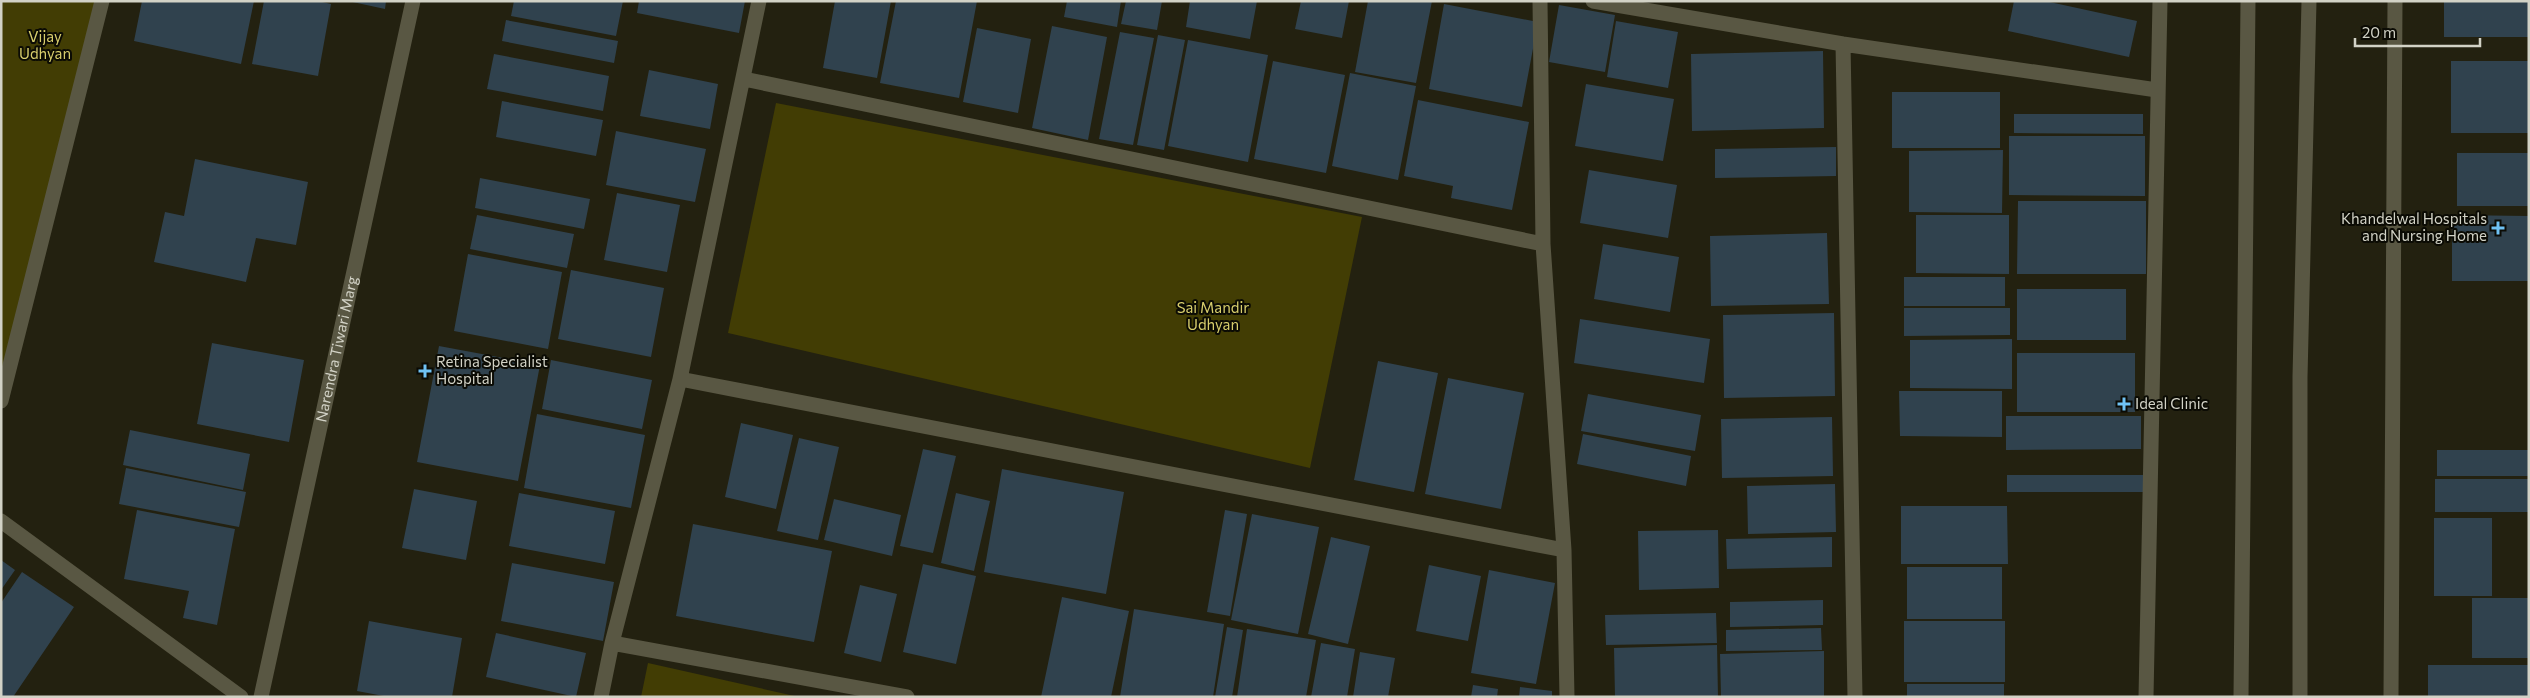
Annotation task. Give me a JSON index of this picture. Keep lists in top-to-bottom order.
{
  "streets": {
    "street": ["Narendra Tiwari Marg"]
  },
  "parks": ["Vijay Udhyan", "Sai Mandir Udhyan"],
  "places": {
    "health": ["Khandelwal Hospitals and Nursing Home", "Retina Specialist Hospital", "Ideal Clinic"]
  },
  "scale_bar": "20 m"
}
